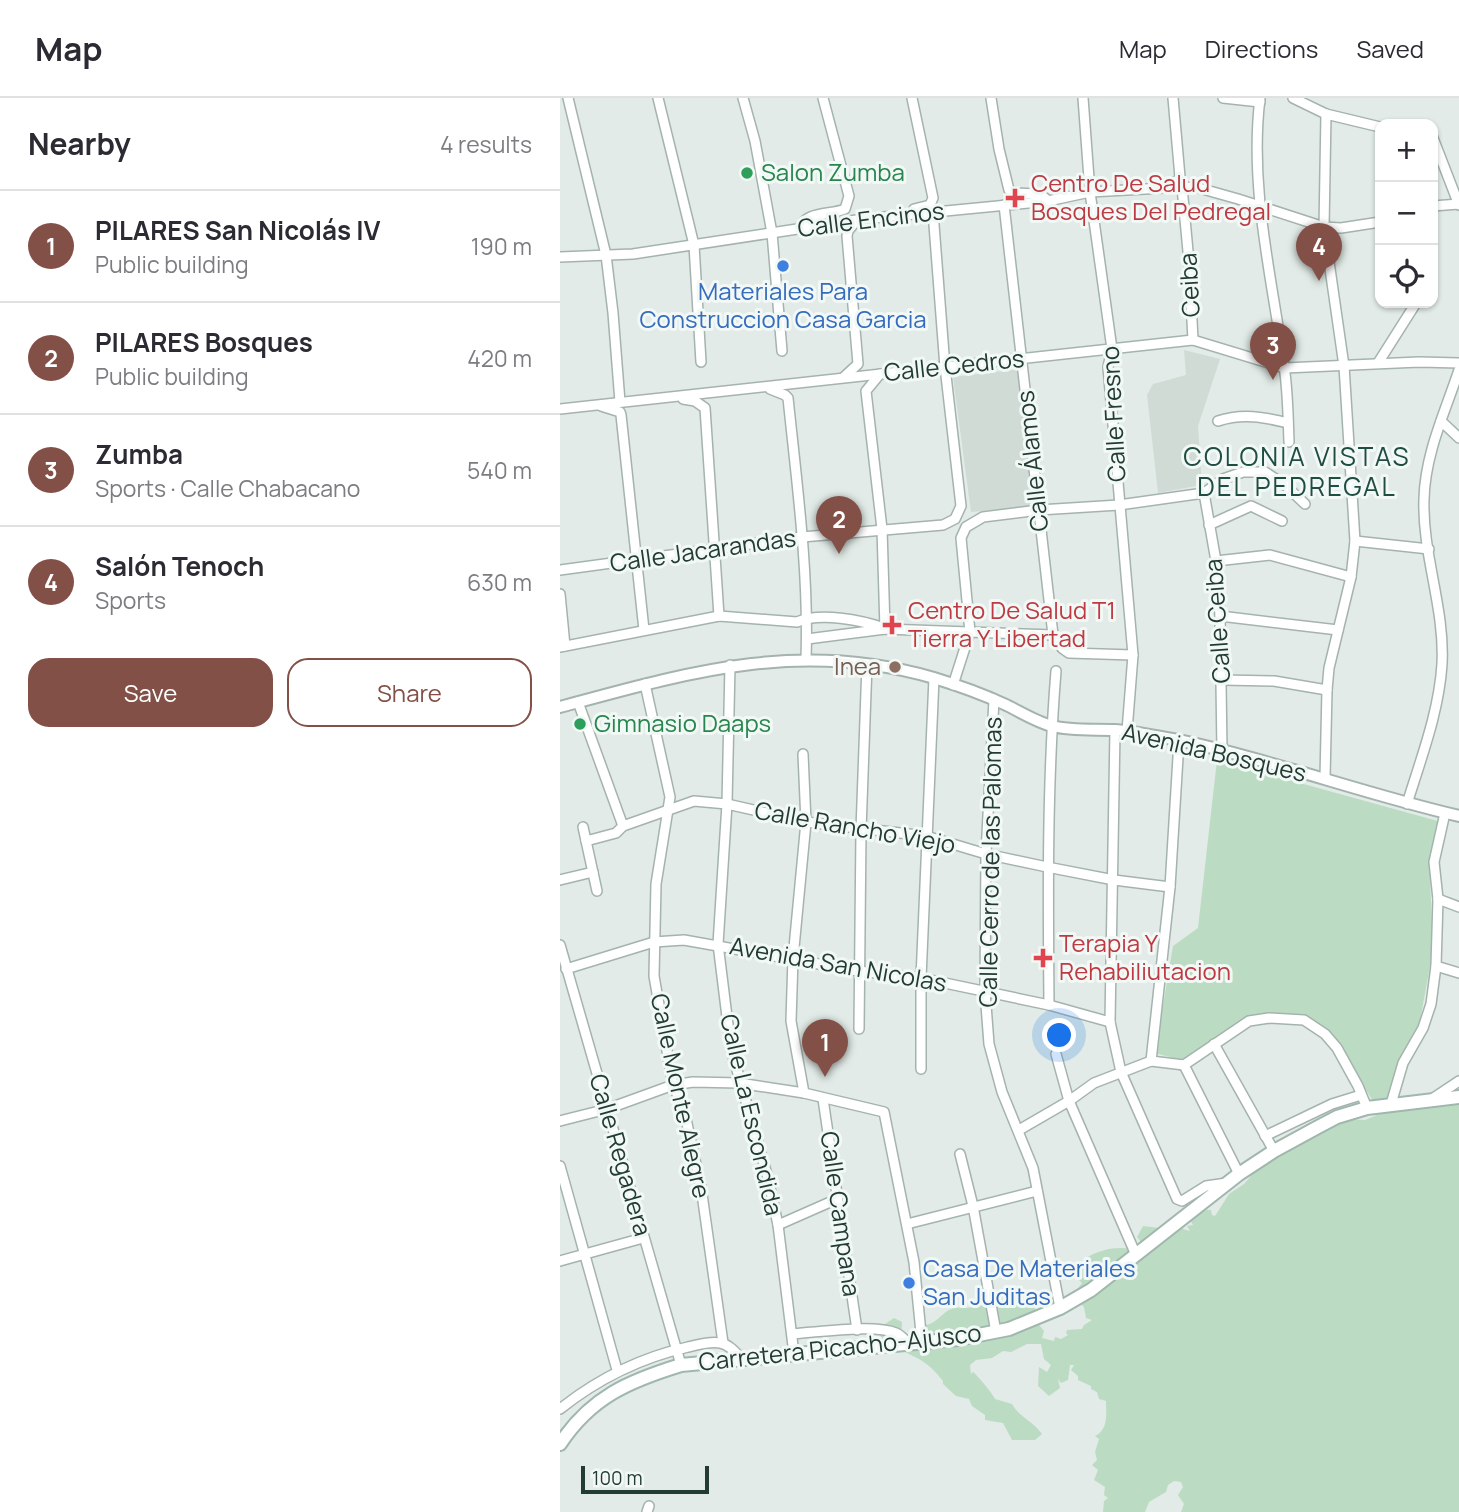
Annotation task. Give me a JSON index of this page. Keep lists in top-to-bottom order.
{
  "streets": {
    "main road": ["Carretera Picacho-Ajusco"],
    "street": [
      "Calle Encinos",
      "Ceiba",
      "Calle Cedros",
      "Calle Fresno",
      "Calle Álamos",
      "Calle Jacarandas",
      "Calle Ceiba",
      "Avenida Bosques",
      "Calle Rancho Viejo",
      "Calle Cerro de las Palomas",
      "Avenida San Nicolas",
      "Calle Monte Alegre",
      "Calle La Escondida",
      "Calle Regadera",
      "Calle Campana"
    ]
  },
  "crossings": [
    ["Calle Encinos", "Ceiba"],
    ["Calle Encinos", "Calle Fresno"],
    ["Calle Encinos", "Calle Álamos"],
    ["Calle Encinos", "Calle Jacarandas"],
    ["Ceiba", "Calle Cedros"],
    ["Calle Cedros", "Calle Fresno"],
    ["Calle Cedros", "Calle Álamos"],
    ["Calle Cedros", "Calle Jacarandas"],
    ["Calle Fresno", "Avenida Bosques"],
    ["Calle Ceiba", "Avenida Bosques"],
    ["Avenida Bosques", "Calle Cerro de las Palomas"],
    ["Avenida Bosques", "Calle Monte Alegre"],
    ["Avenida Bosques", "Calle La Escondida"],
    ["Calle Rancho Viejo", "Calle Cerro de las Palomas"],
    ["Calle Rancho Viejo", "Calle Monte Alegre"],
    ["Calle Rancho Viejo", "Calle La Escondida"],
    ["Calle Cerro de las Palomas", "Avenida San Nicolas"],
    ["Calle Cerro de las Palomas", "Carretera Picacho-Ajusco"],
    ["Avenida San Nicolas", "Calle Monte Alegre"],
    ["Avenida San Nicolas", "Calle La Escondida"],
    ["Avenida San Nicolas", "Calle Regadera"],
    ["Calle La Escondida", "Carretera Picacho-Ajusco"],
    ["Calle Regadera", "Carretera Picacho-Ajusco"]
  ],
  "districts": ["COLONIA VISTAS DEL PEDREGAL"],
  "places": {
    "other": [
      "Salon Zumba",
      "Materiales Para Construccion Casa Garcia",
      "Inea",
      "Gimnasio Daaps",
      "Casa De Materiales San Juditas"
    ],
    "health": ["Centro De Salud Bosques Del Pedregal", "Centro De Salud T1 Tierra Y Libertad", "Terapia Y Rehabiliutacion"]
  },
  "scale_bar": "100 m",
  "page": {
    "header": "Map",
    "nav": ["Map", "Directions", "Saved"],
    "heading": ["Nearby", "4 results"],
    "map_buttons": ["+", "−"],
    "list": [
      {
        "mark": "1",
        "name": "PILARES San Nicolás IV",
        "note": "Public building",
        "value": "190 m"
      },
      {
        "mark": "2",
        "name": "PILARES Bosques",
        "note": "Public building",
        "value": "420 m"
      },
      {
        "mark": "3",
        "name": "Zumba",
        "note": "Sports · Calle Chabacano",
        "value": "540 m"
      },
      {
        "mark": "4",
        "name": "Salón Tenoch",
        "note": "Sports",
        "value": "630 m"
      }
    ],
    "pins": [
      "4",
      "3",
      "2",
      "1"
    ],
    "buttons": ["Save", "Share"],
    "scale": "100 m"
  }
}
